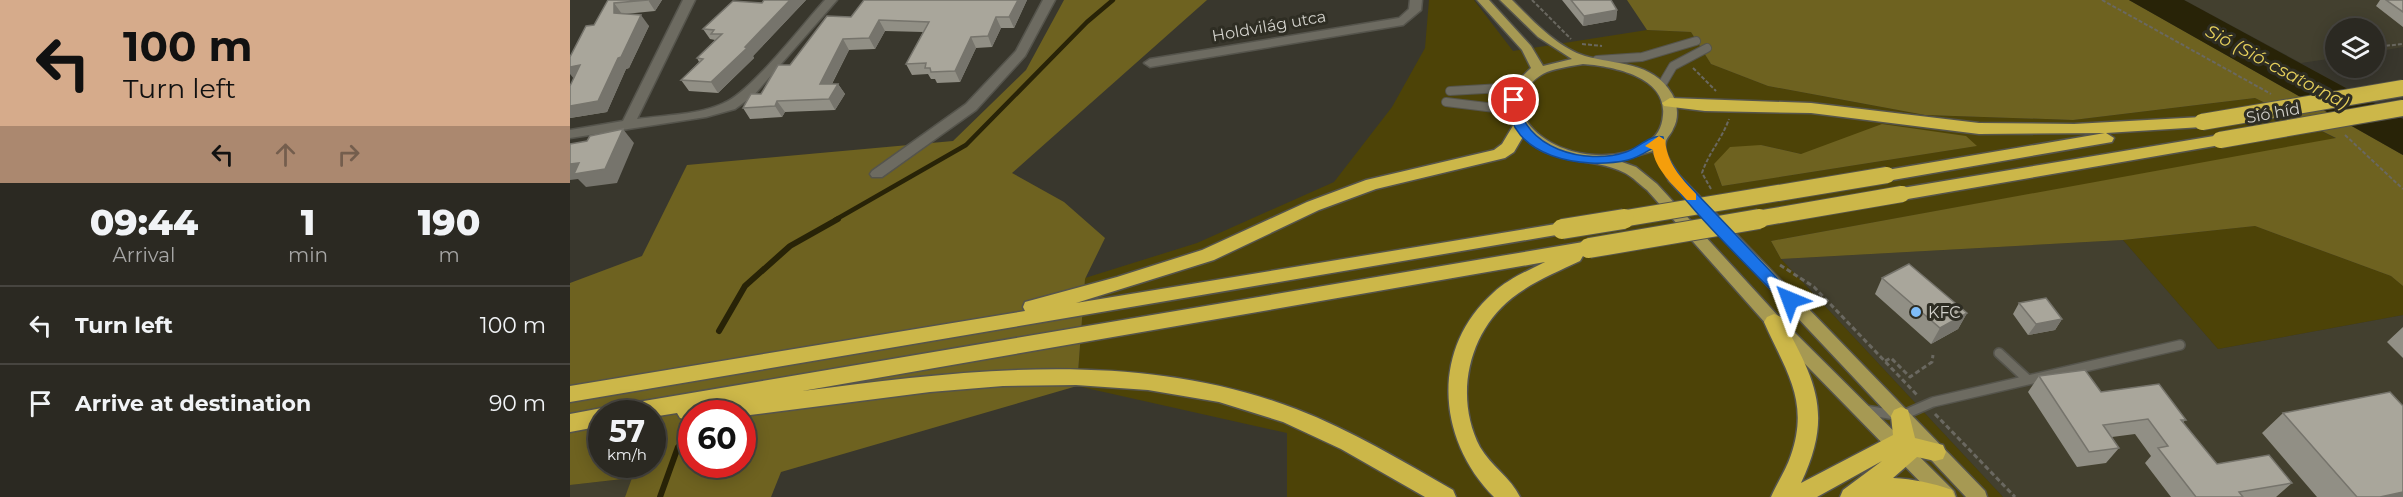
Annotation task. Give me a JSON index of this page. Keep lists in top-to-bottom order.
{
  "streets": {
    "highway": ["Sió híd"],
    "street": ["Holdvilág utca"]
  },
  "water": ["Sió (Sió-csatorna)"],
  "places": ["KFC"],
  "page": {
    "turn": ["100 m", "Turn left"],
    "eta": [
      "09:44",
      "Arrival",
      "1",
      "min",
      "190",
      "m"
    ],
    "list": [
      {
        "name": "Turn left",
        "value": "100 m"
      },
      {
        "name": "Arrive at destination",
        "value": "90 m"
      }
    ],
    "speed": "57 km/h",
    "limit": "60"
  }
}
